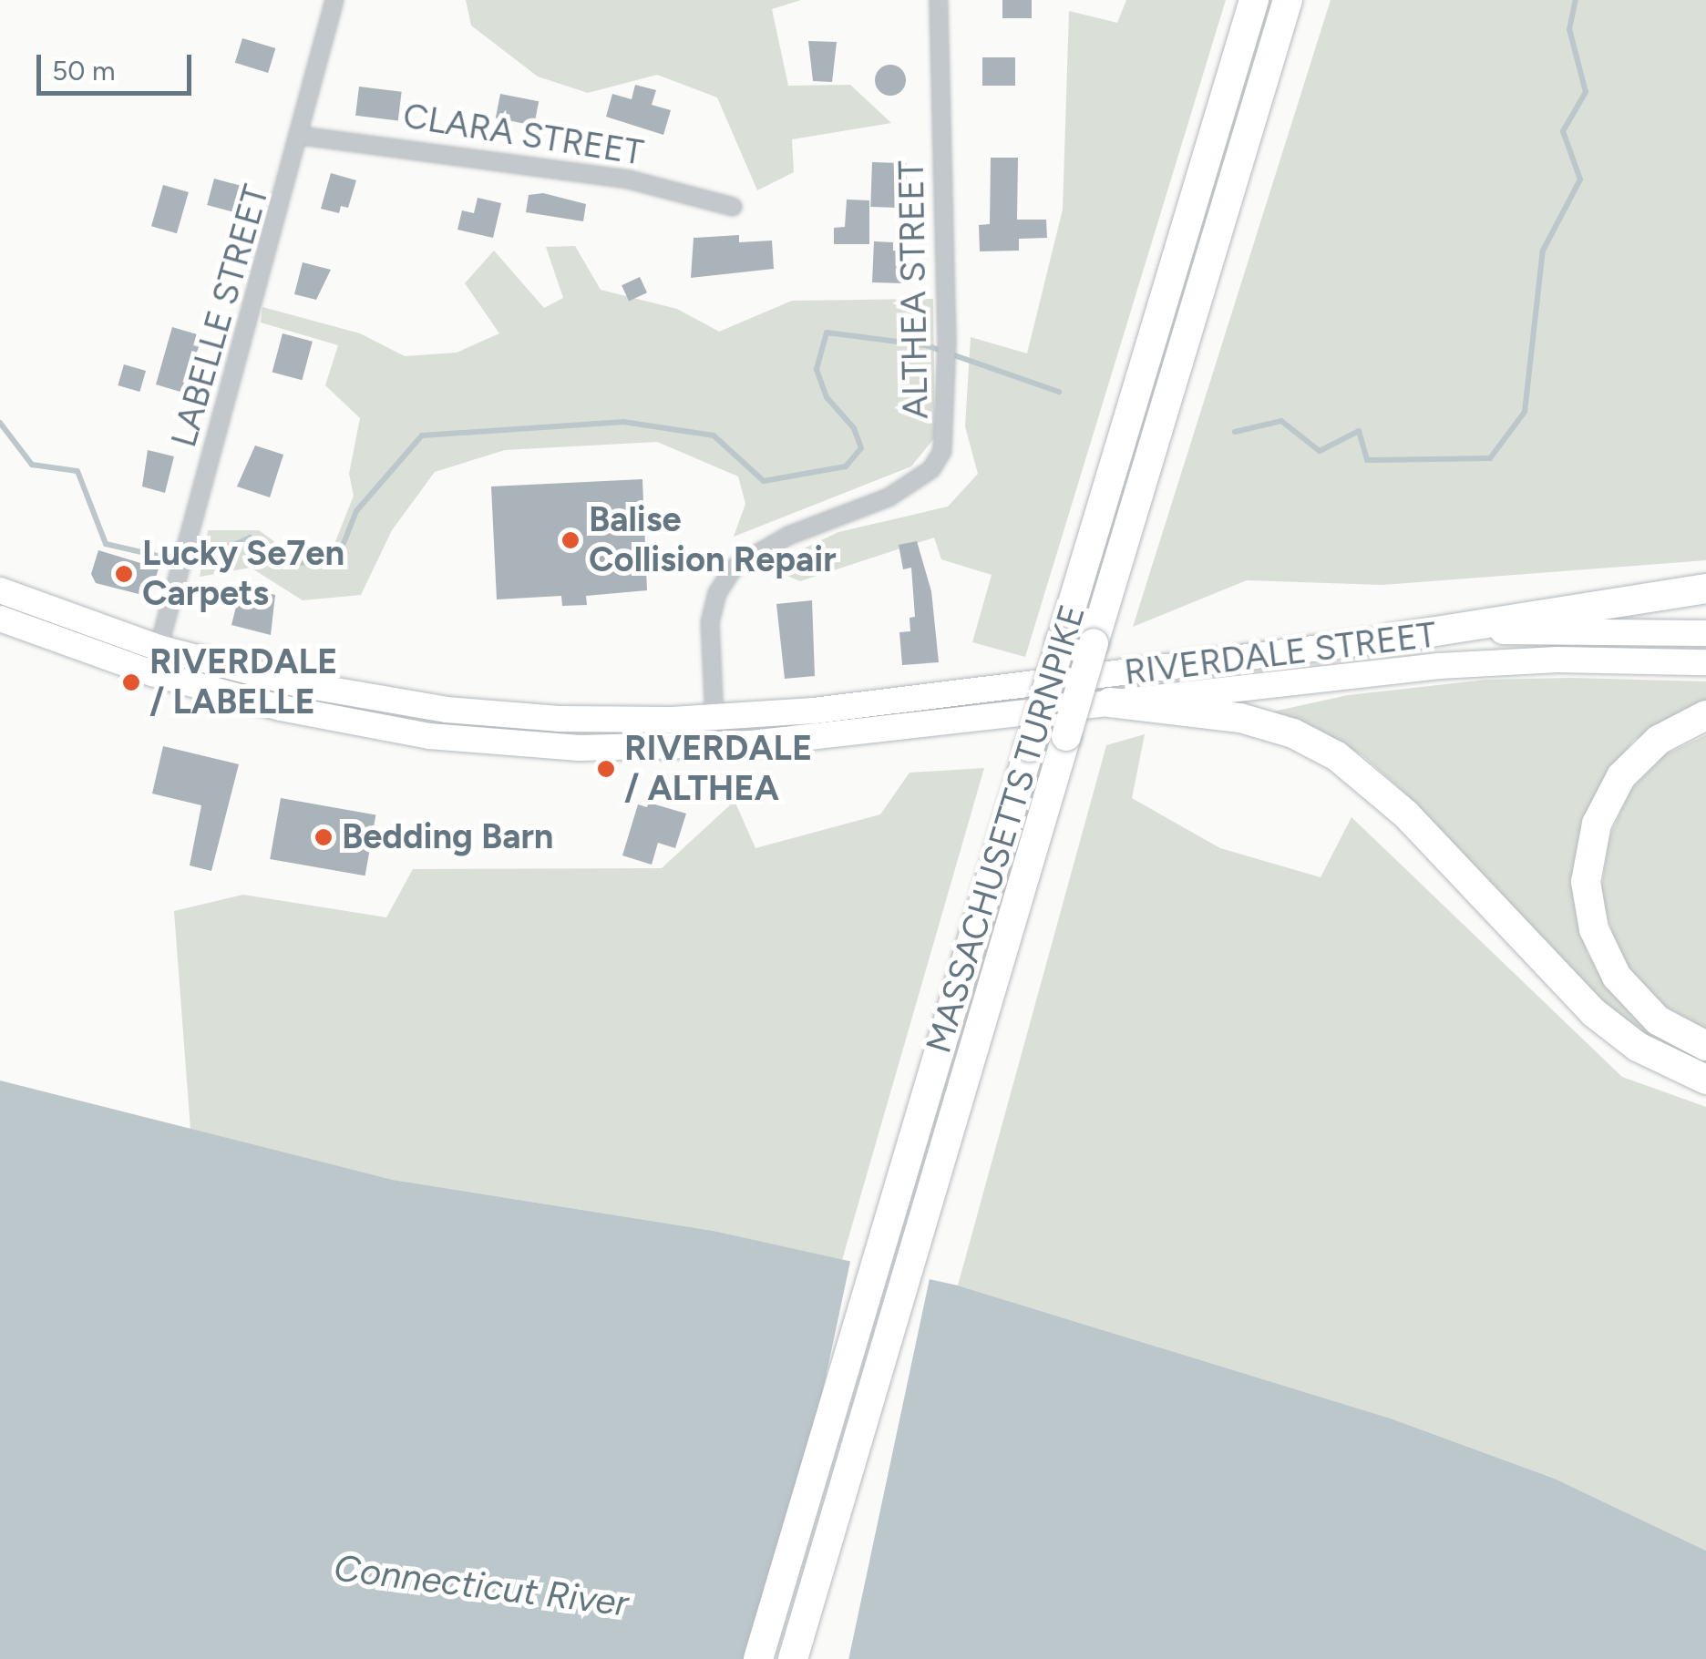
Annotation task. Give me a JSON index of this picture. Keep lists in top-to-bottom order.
{
  "streets": {
    "highway": ["MASSACHUSETTS TURNPIKE"],
    "main road": ["RIVERDALE STREET"],
    "street": ["CLARA STREET", "ALTHEA STREET", "LABELLE STREET"]
  },
  "crossings": [
    ["CLARA STREET", "LABELLE STREET"],
    ["ALTHEA STREET", "RIVERDALE STREET"],
    ["LABELLE STREET", "RIVERDALE STREET"]
  ],
  "water": ["Connecticut River"],
  "places": [
    "Balise Collision Repair",
    "Lucky Se7en Carpets",
    "RIVERDALE / LABELLE",
    "RIVERDALE / ALTHEA",
    "Bedding Barn"
  ],
  "scale_bar": "50 m"
}
